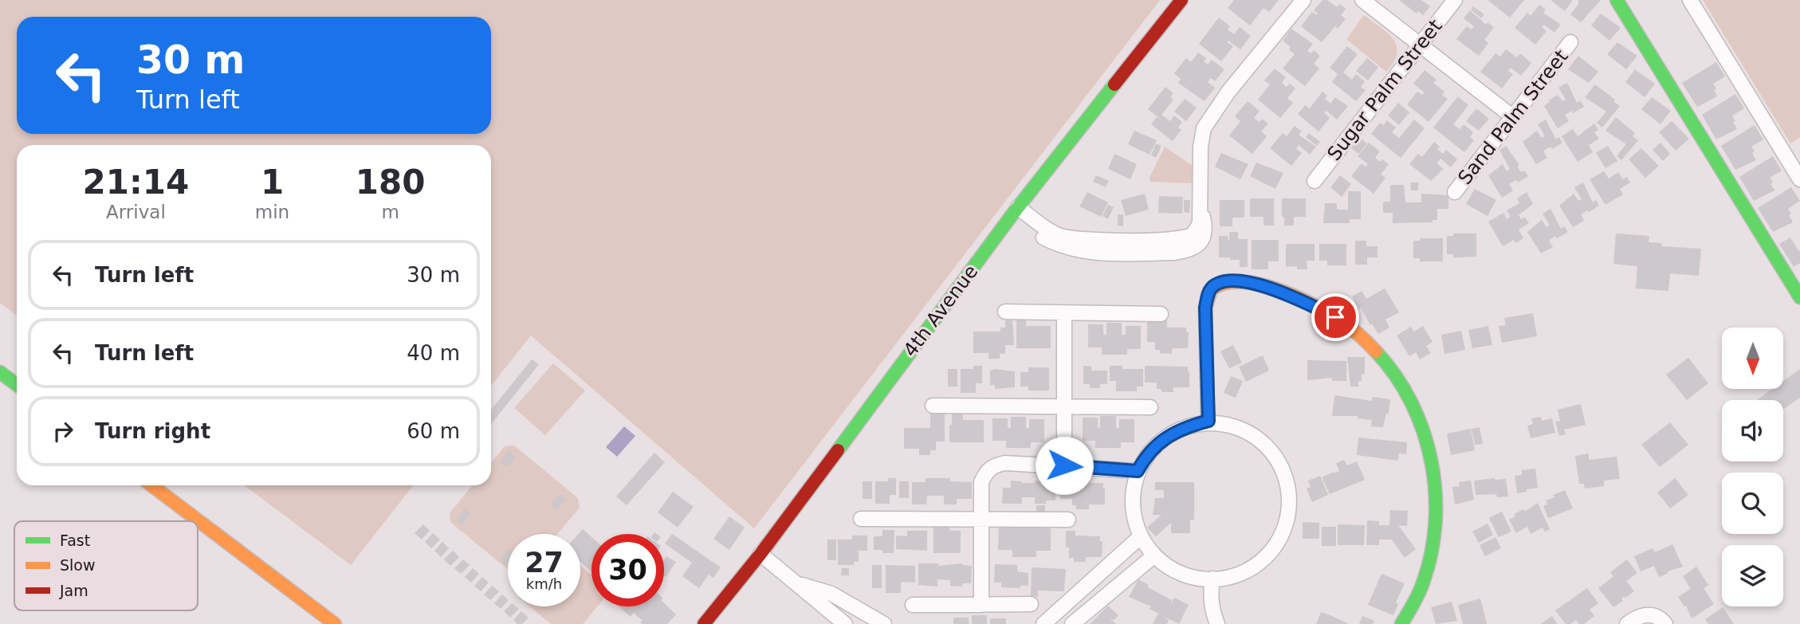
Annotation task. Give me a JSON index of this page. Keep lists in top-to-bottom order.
{
  "streets": {
    "street": ["Sugar Palm Street", "Sand Palm Street", "4th Avenue"]
  },
  "legend": ["Fast", "Slow", "Jam"],
  "north": "bottom",
  "page": {
    "turn": ["30 m", "Turn left"],
    "eta": [
      "21:14",
      "Arrival",
      "1",
      "min",
      "180",
      "m"
    ],
    "list": [
      {
        "name": "Turn left",
        "value": "30 m"
      },
      {
        "name": "Turn left",
        "value": "40 m"
      },
      {
        "name": "Turn right",
        "value": "60 m"
      }
    ],
    "speed": "27 km/h",
    "limit": "30"
  }
}
